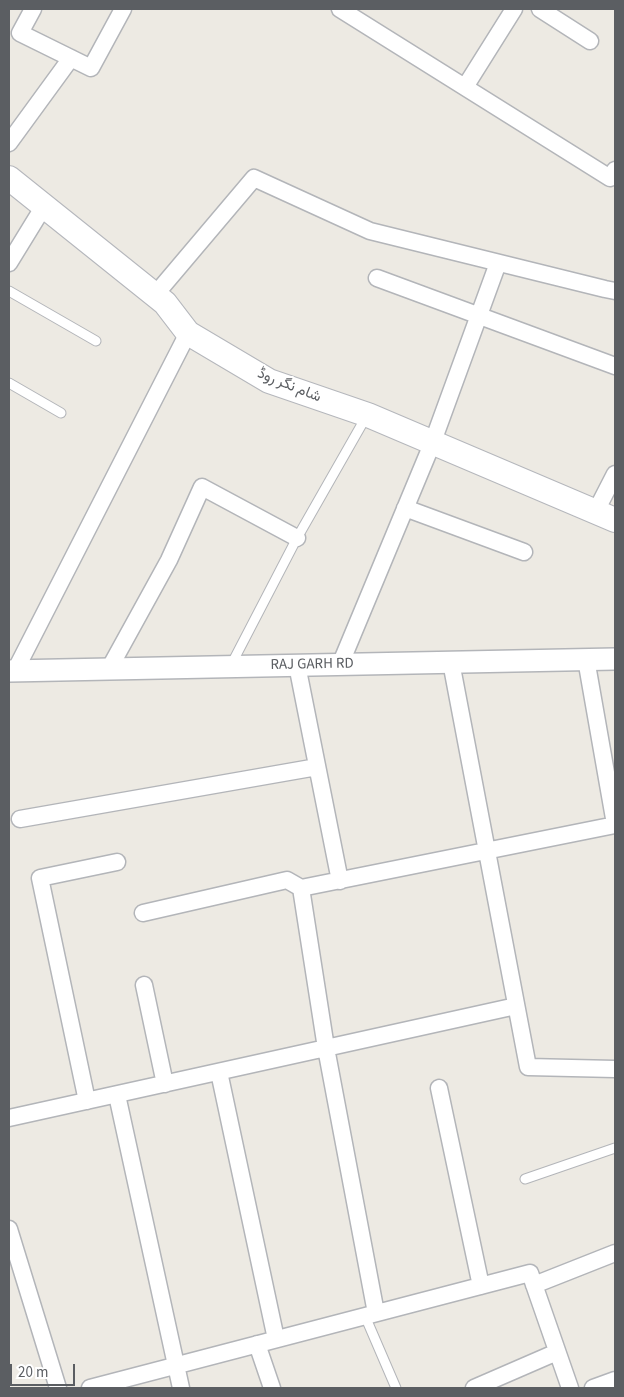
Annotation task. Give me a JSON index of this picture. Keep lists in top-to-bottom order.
{
  "streets": {
    "main road": ["شام نگر روڈ"],
    "street": ["RAJ GARH RD"]
  },
  "scale_bar": "20 m"
}
